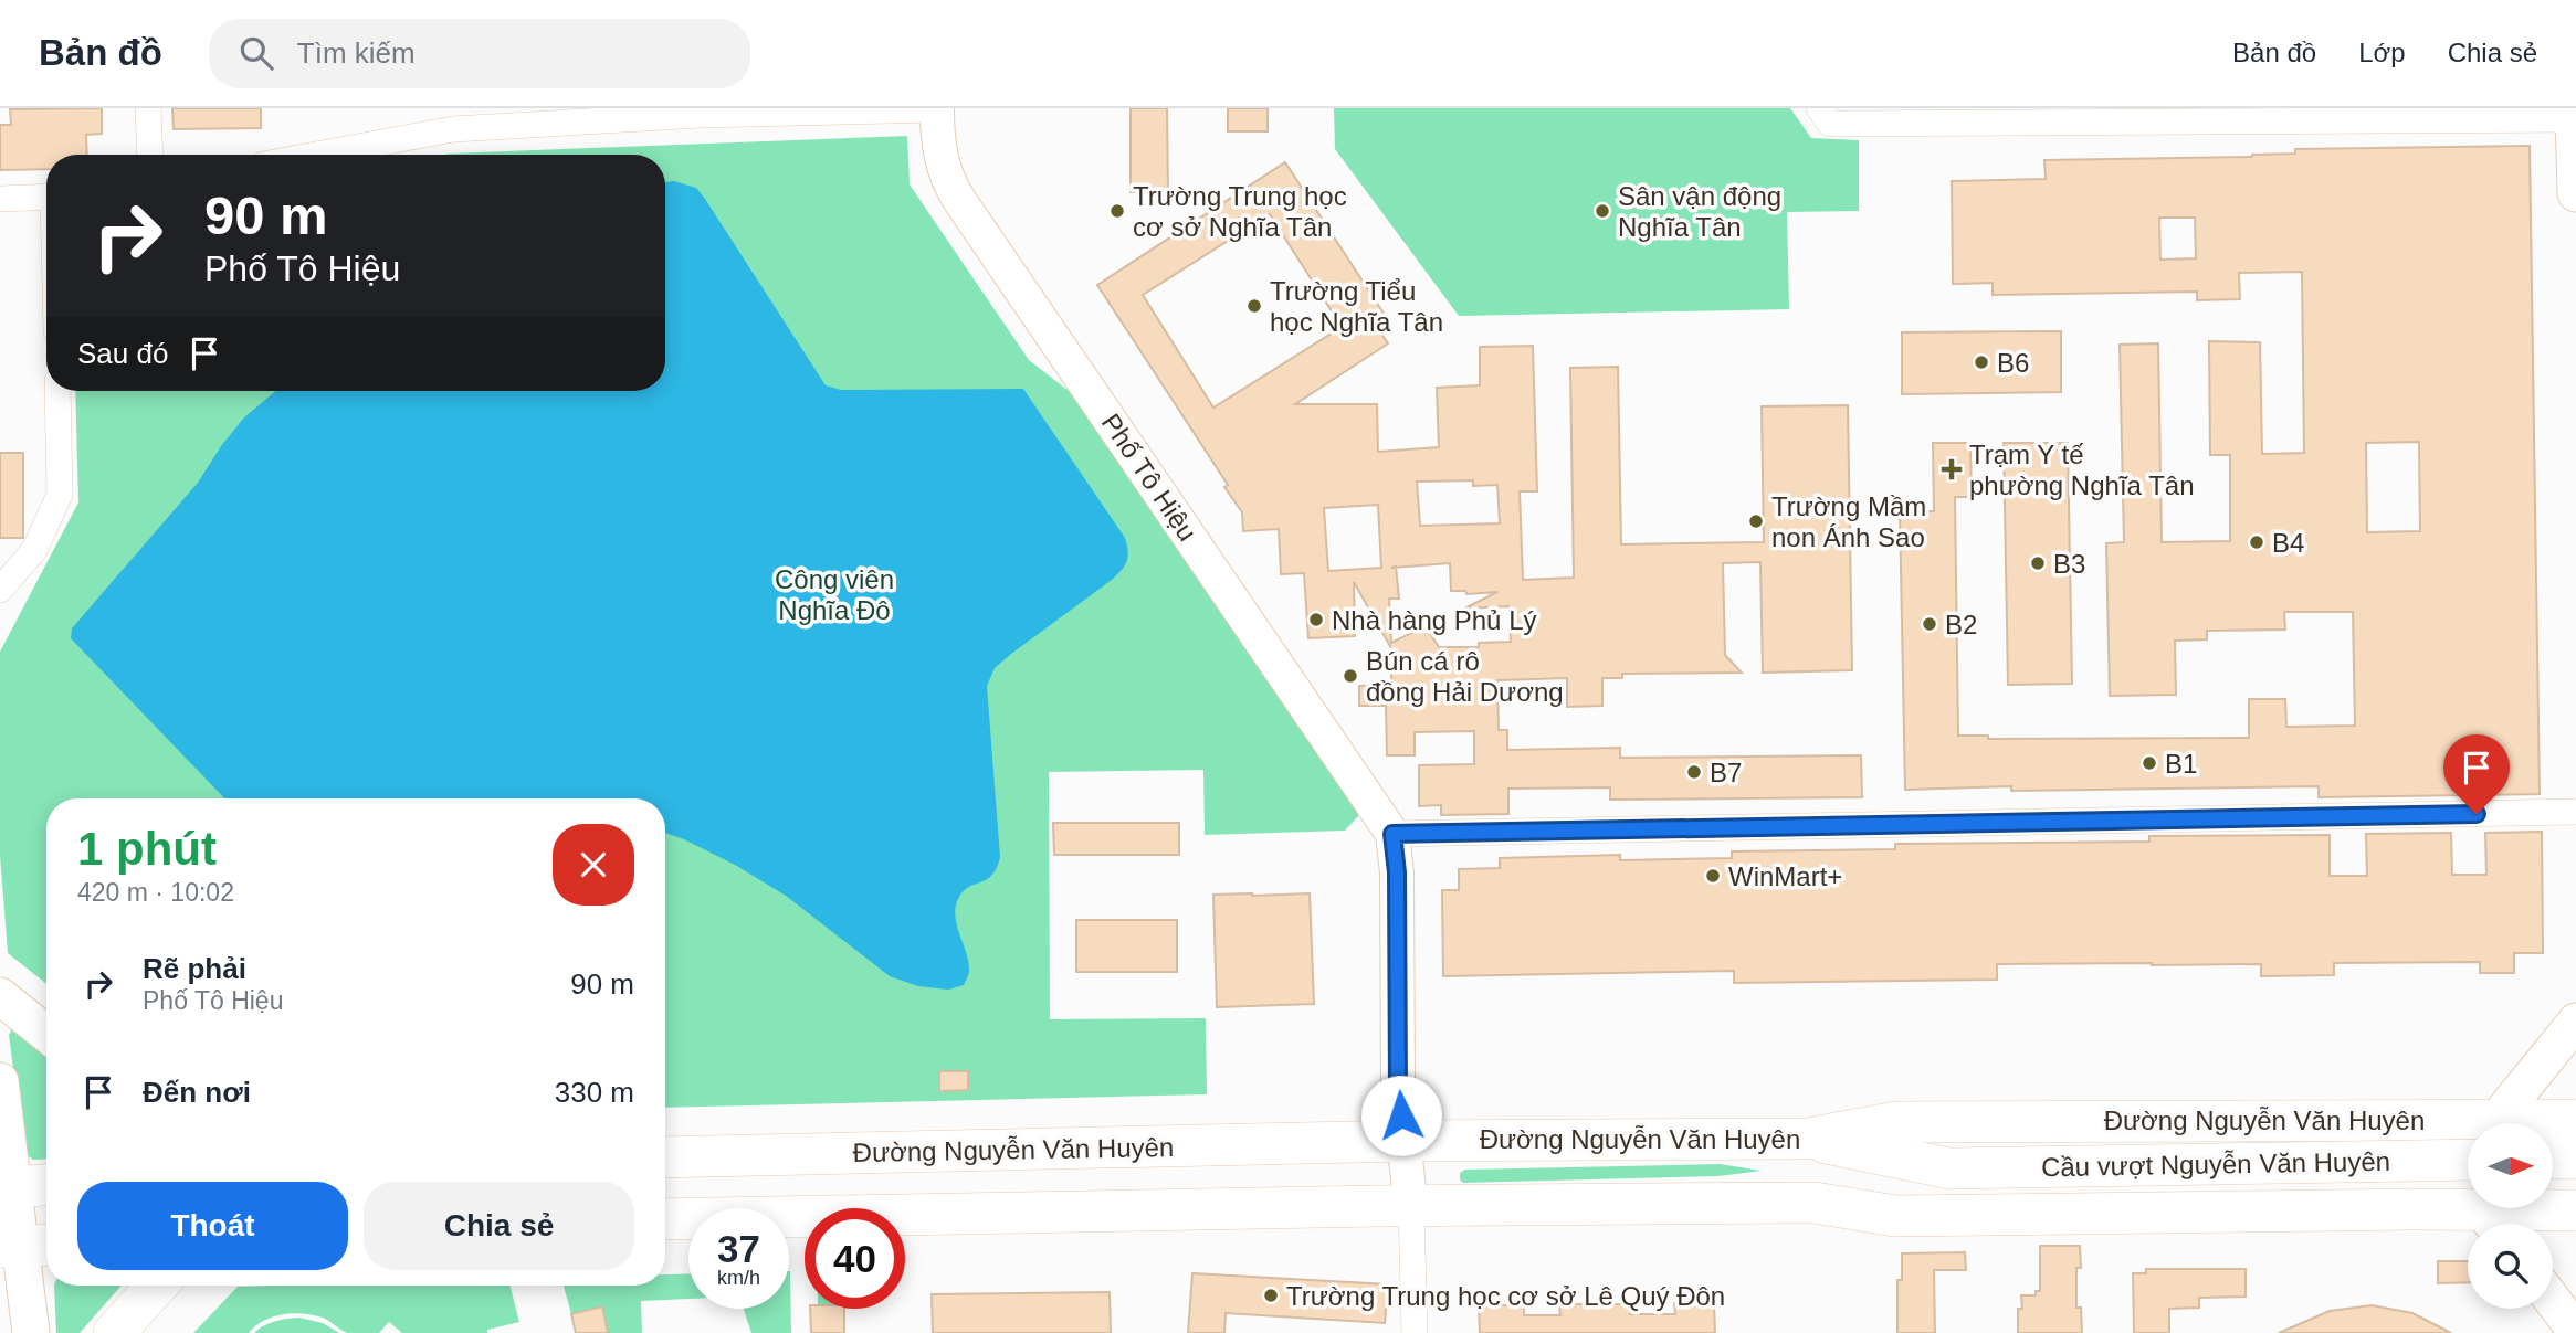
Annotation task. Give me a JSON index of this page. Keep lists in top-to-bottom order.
{
  "streets": {
    "main road": ["Đường Nguyễn Văn Huyên", "Cầu vượt Nguyễn Văn Huyên"],
    "street": ["Phố Tô Hiệu"]
  },
  "crossings": [
    ["Phố Tô Hiệu", "Đường Nguyễn Văn Huyên"],
    ["Đường Nguyễn Văn Huyên", "Cầu vượt Nguyễn Văn Huyên"]
  ],
  "parks": ["Công viên Nghĩa Đô"],
  "places": {
    "other": [
      "Trường Trung học cơ sở Nghĩa Tân",
      "Sân vận động Nghĩa Tân",
      "Trường Tiểu học Nghĩa Tân",
      "B6",
      "Trường Mầm non Ánh Sao",
      "B4",
      "B3",
      "Nhà hàng Phủ Lý",
      "B2",
      "Bún cá rô đồng Hải Dương",
      "B1",
      "B7",
      "WinMart+",
      "Trường Trung học cơ sở Lê Quý Đôn"
    ],
    "health": ["Trạm Y tế phường Nghĩa Tân"]
  },
  "north": "right",
  "page": {
    "header": "Bản đồ",
    "search": "Tìm kiếm",
    "nav": ["Bản đồ", "Lớp", "Chia sẻ"],
    "turn": ["90 m", "Phố Tô Hiệu"],
    "then": "Sau đó",
    "heading": ["1 phút", "420 m · 10:02"],
    "list": [
      {
        "name": "Rẽ phải",
        "note": "Phố Tô Hiệu",
        "value": "90 m"
      },
      {
        "name": "Đến nơi",
        "value": "330 m"
      }
    ],
    "buttons": ["Thoát", "Chia sẻ"],
    "speed": "37 km/h",
    "limit": "40"
  }
}
